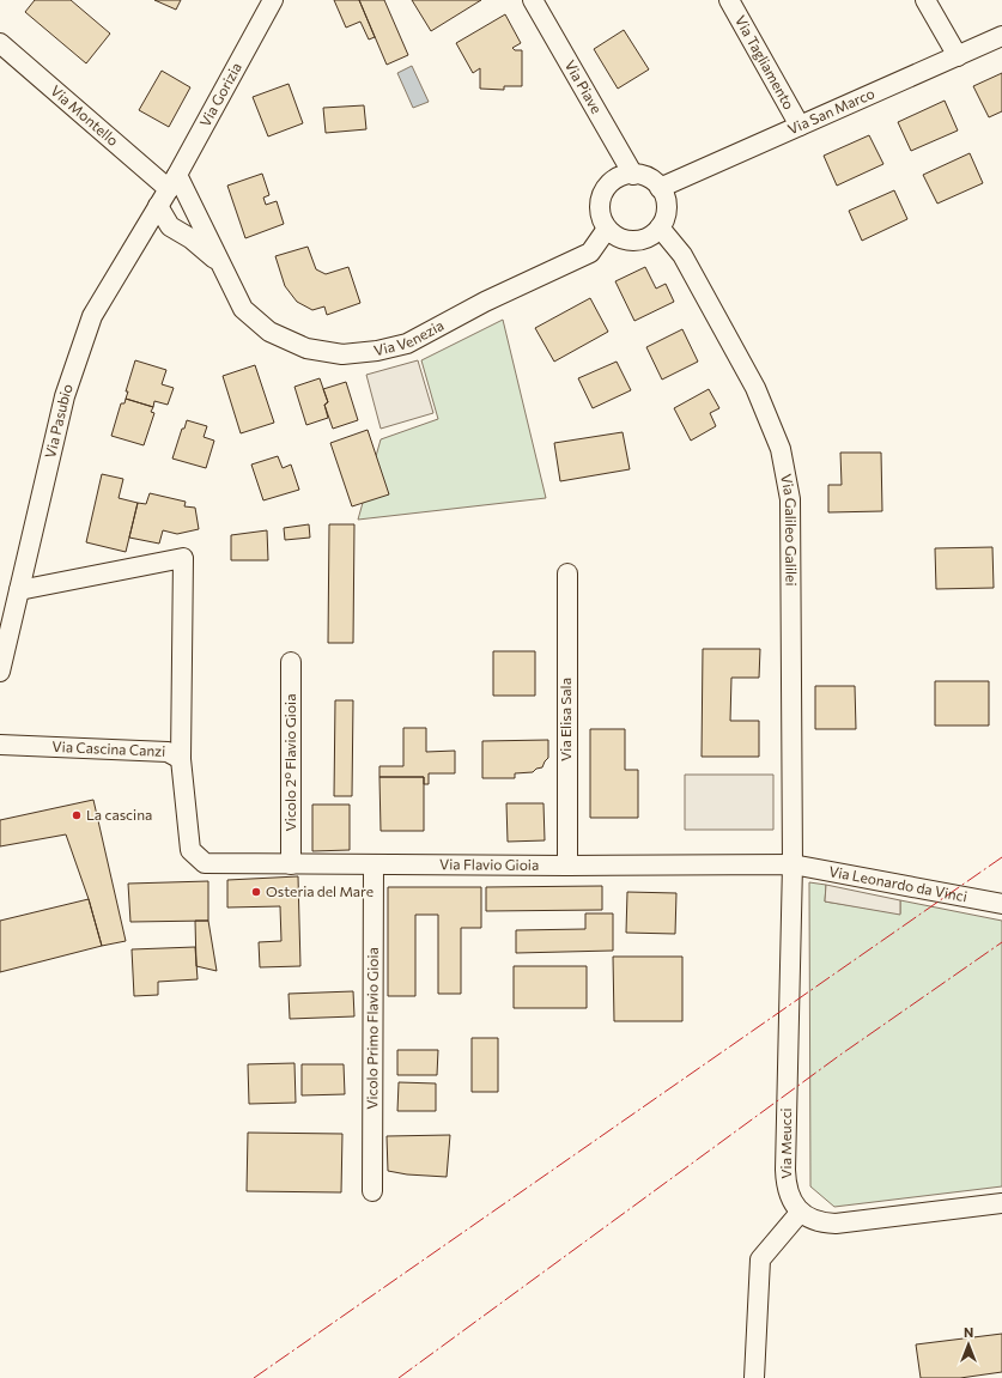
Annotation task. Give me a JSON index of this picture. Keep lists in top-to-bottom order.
{
  "streets": {
    "street": [
      "Via Tagliamento",
      "Via Piave",
      "Via Gorizia",
      "Via San Marco",
      "Via Montello",
      "Via Venezia",
      "Via Pasubio",
      "Via Galileo Galilei",
      "Via Elisa Sala",
      "Via Cascina Canzi",
      "Vicolo 2° Flavio Gioia",
      "Via Flavio Gioia",
      "Via Leonardo da Vinci",
      "Vicolo Primo Flavio Gioia",
      "Via Meucci"
    ]
  },
  "crossings": [
    ["Via Tagliamento", "Via San Marco"],
    ["Via Piave", "Via San Marco"],
    ["Via Piave", "Via Venezia"],
    ["Via Piave", "Via Galileo Galilei"],
    ["Via Gorizia", "Via Montello"],
    ["Via Gorizia", "Via Venezia"],
    ["Via Gorizia", "Via Pasubio"],
    ["Via San Marco", "Via Venezia"],
    ["Via San Marco", "Via Galileo Galilei"],
    ["Via Montello", "Via Venezia"],
    ["Via Montello", "Via Pasubio"],
    ["Via Venezia", "Via Pasubio"],
    ["Via Venezia", "Via Galileo Galilei"],
    ["Via Galileo Galilei", "Via Flavio Gioia"],
    ["Via Galileo Galilei", "Via Leonardo da Vinci"],
    ["Via Galileo Galilei", "Via Meucci"],
    ["Via Elisa Sala", "Via Flavio Gioia"],
    ["Via Cascina Canzi", "Via Flavio Gioia"],
    ["Vicolo 2° Flavio Gioia", "Via Flavio Gioia"],
    ["Via Flavio Gioia", "Via Leonardo da Vinci"],
    ["Via Flavio Gioia", "Vicolo Primo Flavio Gioia"],
    ["Via Flavio Gioia", "Via Meucci"],
    ["Via Leonardo da Vinci", "Via Meucci"]
  ],
  "places": ["La cascina", "Osteria del Mare"],
  "north": "top"
}
